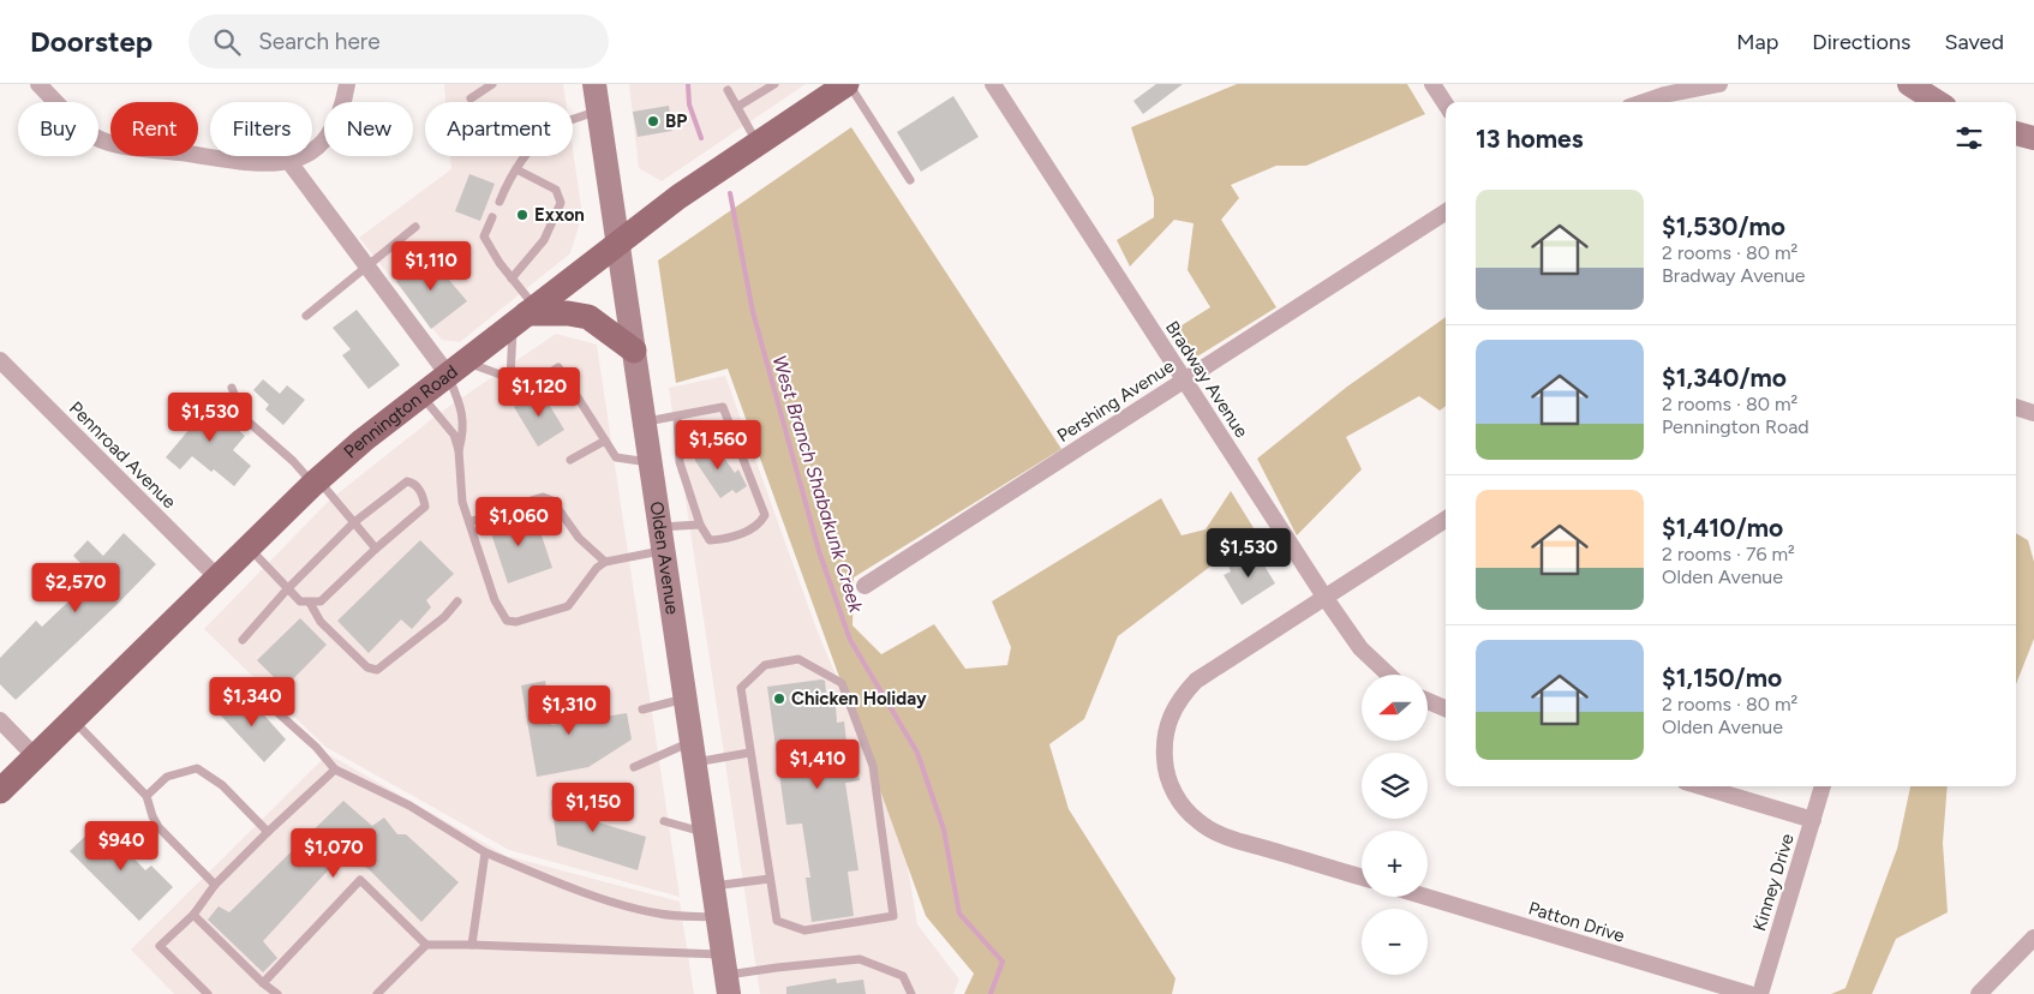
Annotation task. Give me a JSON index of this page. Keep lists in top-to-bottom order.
{
  "streets": {
    "main road": ["Pennington Road", "Olden Avenue"],
    "street": [
      "Bradway Avenue",
      "Pershing Avenue",
      "Pennroad Avenue",
      "Kinney Drive",
      "Patton Drive"
    ]
  },
  "crossings": [
    ["Bradway Avenue", "Pershing Avenue"],
    ["Pennington Road", "Pennroad Avenue"],
    ["Pennington Road", "Olden Avenue"]
  ],
  "water": ["West Branch Shabakunk Creek"],
  "places": ["BP", "Exxon", "Chicken Holiday"],
  "north": "left",
  "page": {
    "header": "Doorstep",
    "search": "Search here",
    "nav": ["Map", "Directions", "Saved"],
    "chip": [
      "Buy",
      "Rent",
      "Filters",
      "New",
      "Apartment"
    ],
    "heading": "13 homes",
    "list": [
      {
        "name": "$1,530/mo",
        "note": "2 rooms · 80 m² · Bradway Avenue"
      },
      {
        "name": "$1,340/mo",
        "note": "2 rooms · 80 m² · Pennington Road"
      },
      {
        "name": "$1,410/mo",
        "note": "2 rooms · 76 m² · Olden Avenue"
      },
      {
        "name": "$1,150/mo",
        "note": "2 rooms · 80 m² · Olden Avenue"
      }
    ],
    "price": [
      "$1,110",
      "$1,120",
      "$1,530",
      "$1,560",
      "$1,060",
      "$1,530",
      "$2,570",
      "$1,340",
      "$1,310",
      "$1,410",
      "$1,150",
      "$940",
      "$1,070"
    ],
    "map_buttons": ["+", "−"]
  }
}
